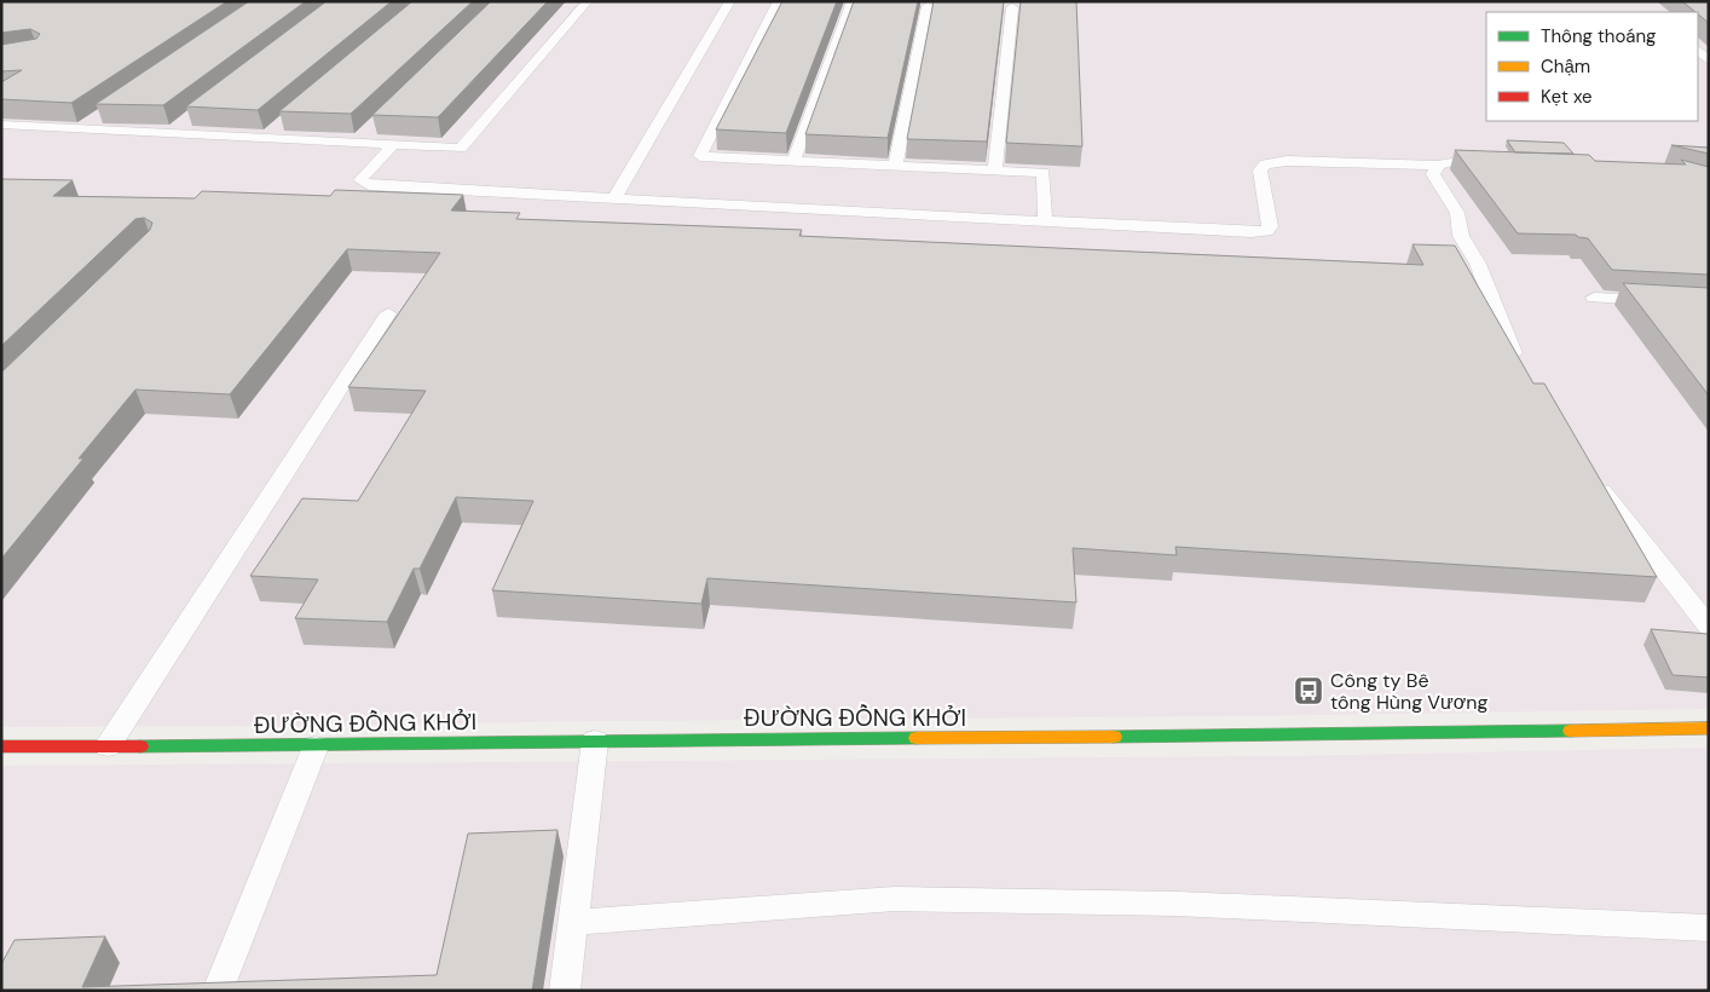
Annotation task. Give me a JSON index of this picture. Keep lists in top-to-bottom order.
{
  "streets": {
    "main road": ["ĐƯỜNG ĐỒNG KHỞI"]
  },
  "places": {
    "bus stop": ["Công ty Bê tông Hùng Vương"]
  },
  "legend": ["Thông thoáng", "Chậm", "Kẹt xe"]
}
